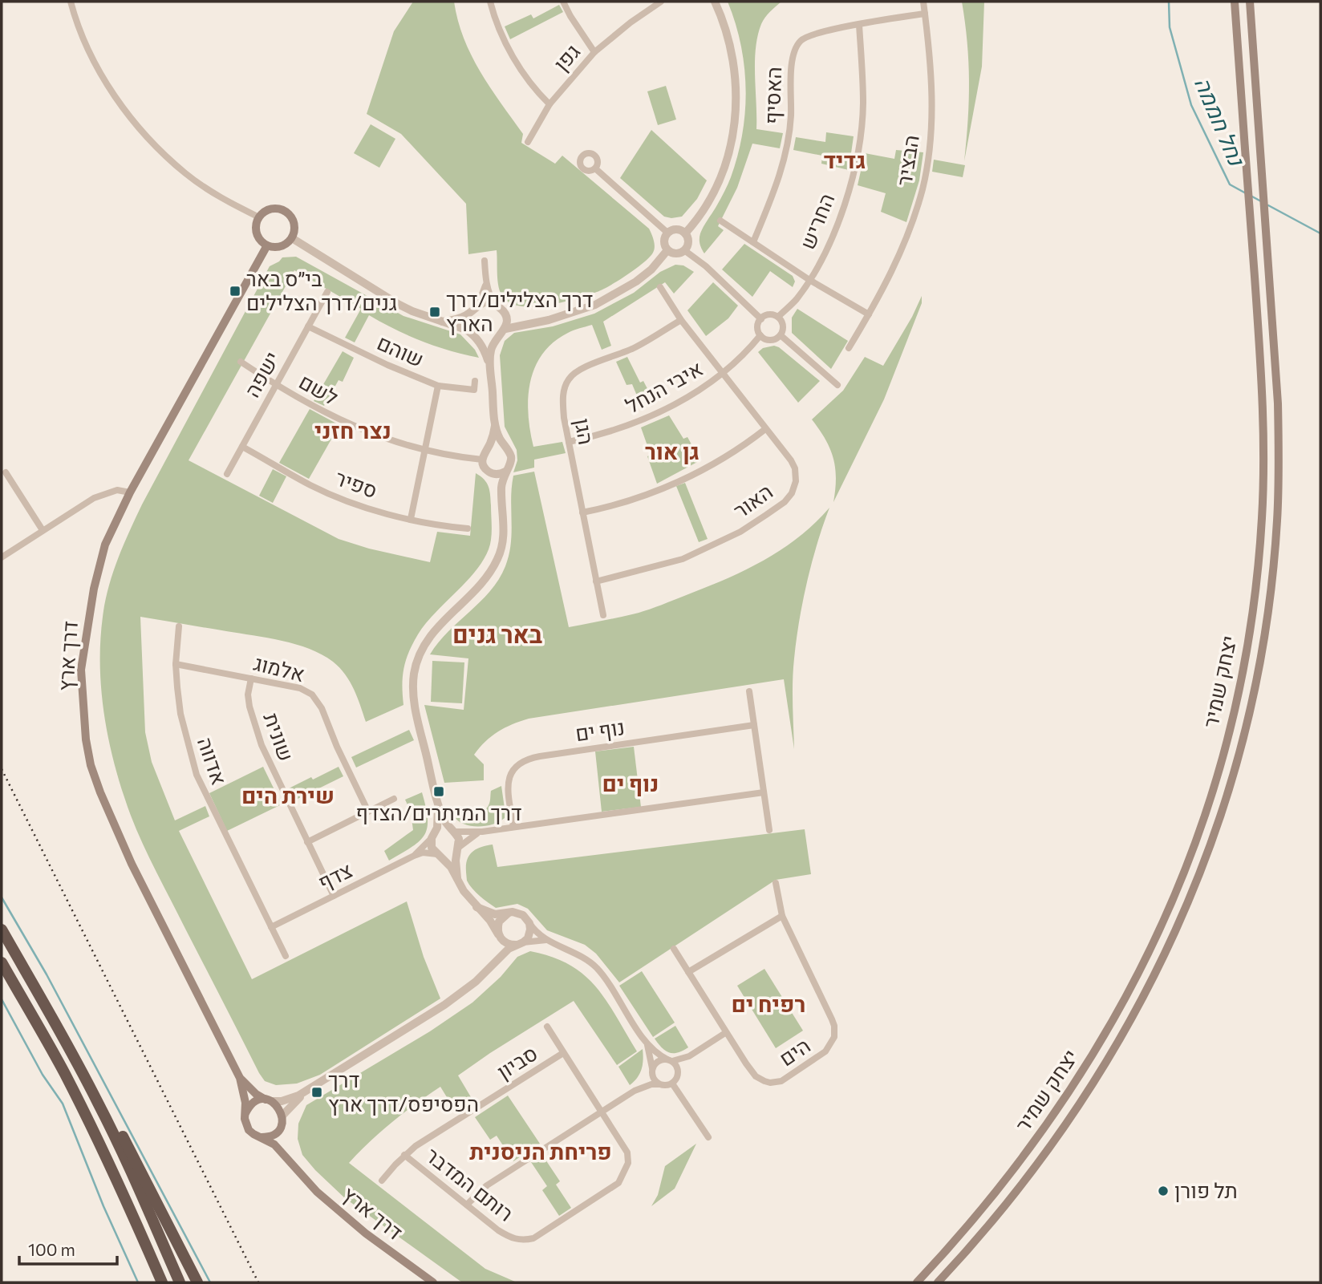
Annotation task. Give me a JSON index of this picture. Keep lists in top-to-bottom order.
{
  "streets": {
    "main road": ["דרך ארץ", "יצחק שמיר"],
    "street": [
      "גפן",
      "האסיף",
      "הבציר",
      "החריש",
      "שוהם",
      "ישפה",
      "איבי הנחל",
      "לשם",
      "הגן",
      "ספיר",
      "האור",
      "אלמוג",
      "נוף ים",
      "שונית",
      "אדווה",
      "צדף",
      "הים",
      "סביון",
      "רותם המדבר"
    ]
  },
  "crossings": [
    ["האסיף", "הבציר"],
    ["האסיף", "החריש"],
    ["החריש", "איבי הנחל"],
    ["שוהם", "ישפה"],
    ["ישפה", "לשם"],
    ["ישפה", "ספיר"],
    ["איבי הנחל", "הגן"],
    ["איבי הנחל", "האור"],
    ["הגן", "האור"],
    ["אלמוג", "שונית"],
    ["אלמוג", "אדווה"],
    ["שונית", "צדף"],
    ["אדווה", "צדף"],
    ["סביון", "רותם המדבר"]
  ],
  "districts": [
    "גדיד",
    "נצר חזני",
    "גן אור",
    "באר גנים",
    "נוף ים",
    "שירת הים",
    "רפיח ים",
    "פריחת הניסנית"
  ],
  "water": ["נחל חממה"],
  "places": {
    "transit": [
      "בי״ס באר גנים/דרך הצלילים",
      "דרך הצלילים/דרך הארץ",
      "דרך המיתרים/הצדף",
      "דרך הפסיפס/דרך ארץ"
    ],
    "other": ["תל פורן"]
  },
  "scale_bar": "100 m"
}
